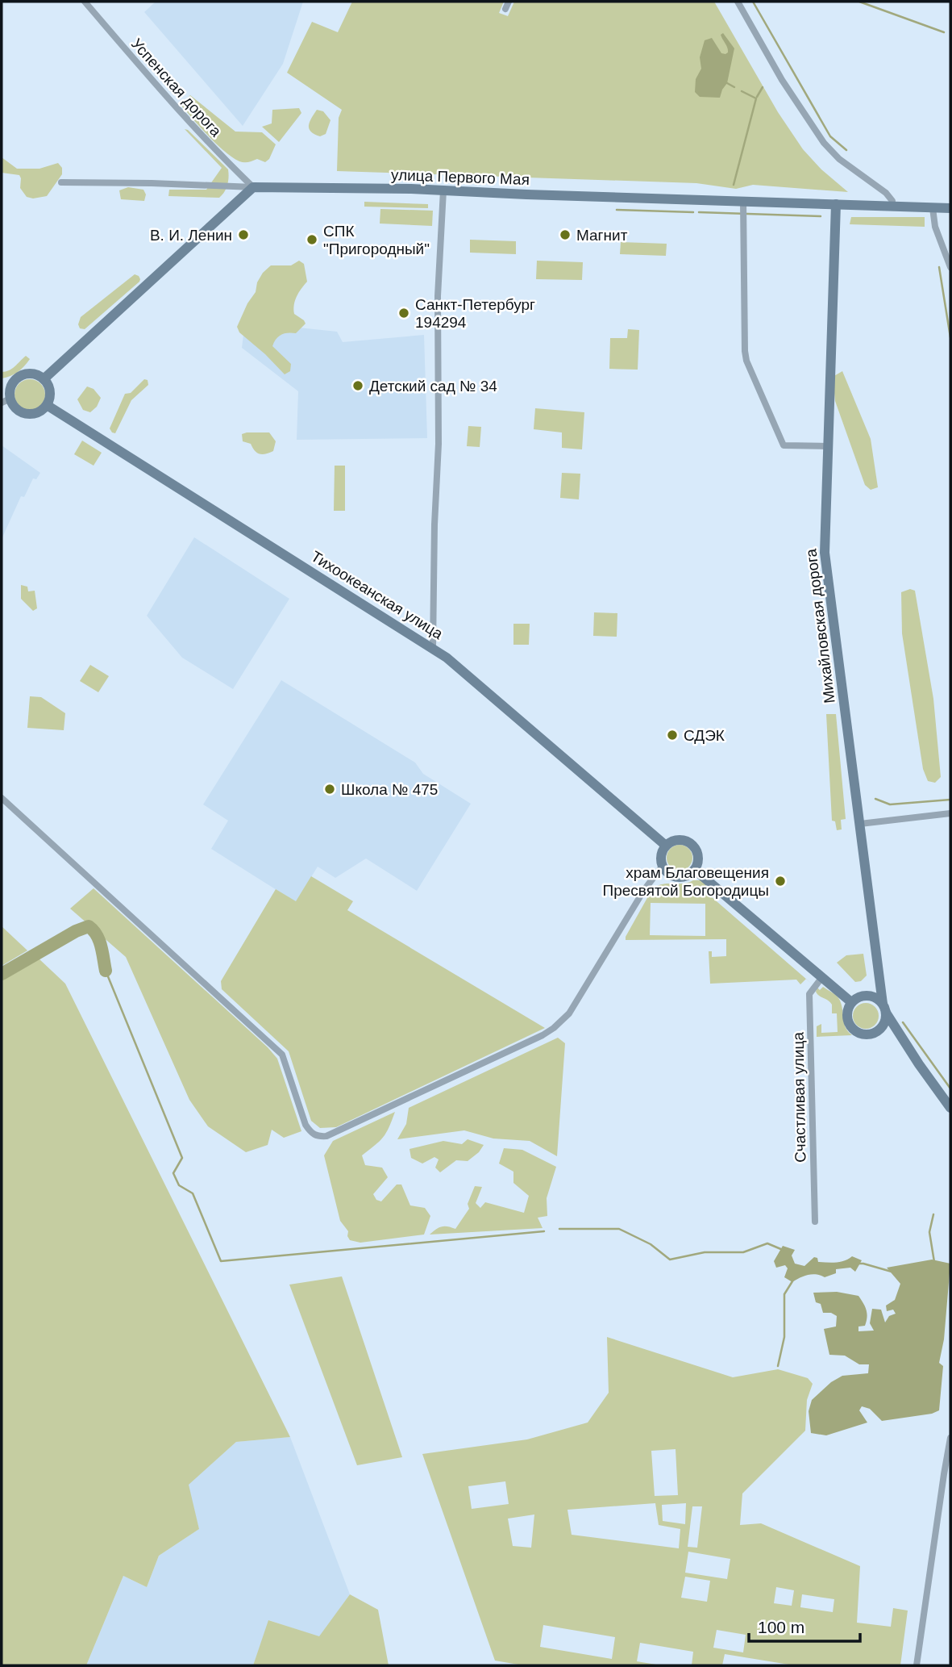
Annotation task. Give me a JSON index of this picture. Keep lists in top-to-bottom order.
{
  "streets": {
    "street": [
      "Успенская дорога",
      "улица Первого Мая",
      "Тихоокеанская улица",
      "Михайловская дорога",
      "Счастливая улица"
    ]
  },
  "crossings": [
    ["Успенская дорога", "улица Первого Мая"],
    ["улица Первого Мая", "Михайловская дорога"]
  ],
  "places": [
    "В. И. Ленин",
    "Магнит",
    "СПК \"Пригородный\"",
    "Санкт-Петербург 194294",
    "Детский сад № 34",
    "СДЭК",
    "Школа № 475",
    "храм Благовещения Пресвятой Богородицы"
  ],
  "scale_bar": "100 m"
}
